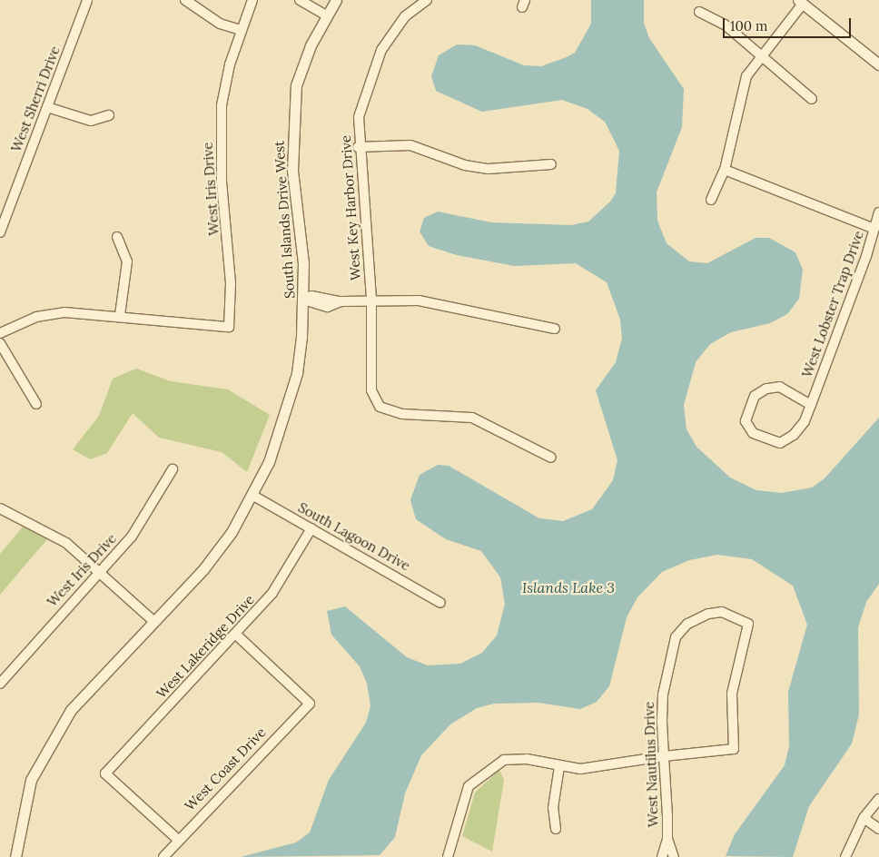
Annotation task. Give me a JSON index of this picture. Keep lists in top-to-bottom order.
{
  "streets": {
    "street": [
      "West Sherri Drive",
      "West Iris Drive",
      "West Key Harbor Drive",
      "South Islands Drive West",
      "West Lobster Trap Drive",
      "South Lagoon Drive",
      "West Lakeridge Drive",
      "West Nautilus Drive",
      "West Coast Drive"
    ]
  },
  "crossings": [
    ["South Islands Drive West", "South Lagoon Drive"],
    ["South Lagoon Drive", "West Lakeridge Drive"],
    ["West Lakeridge Drive", "West Coast Drive"]
  ],
  "water": ["Islands Lake 3"],
  "scale_bar": "100 m"
}
